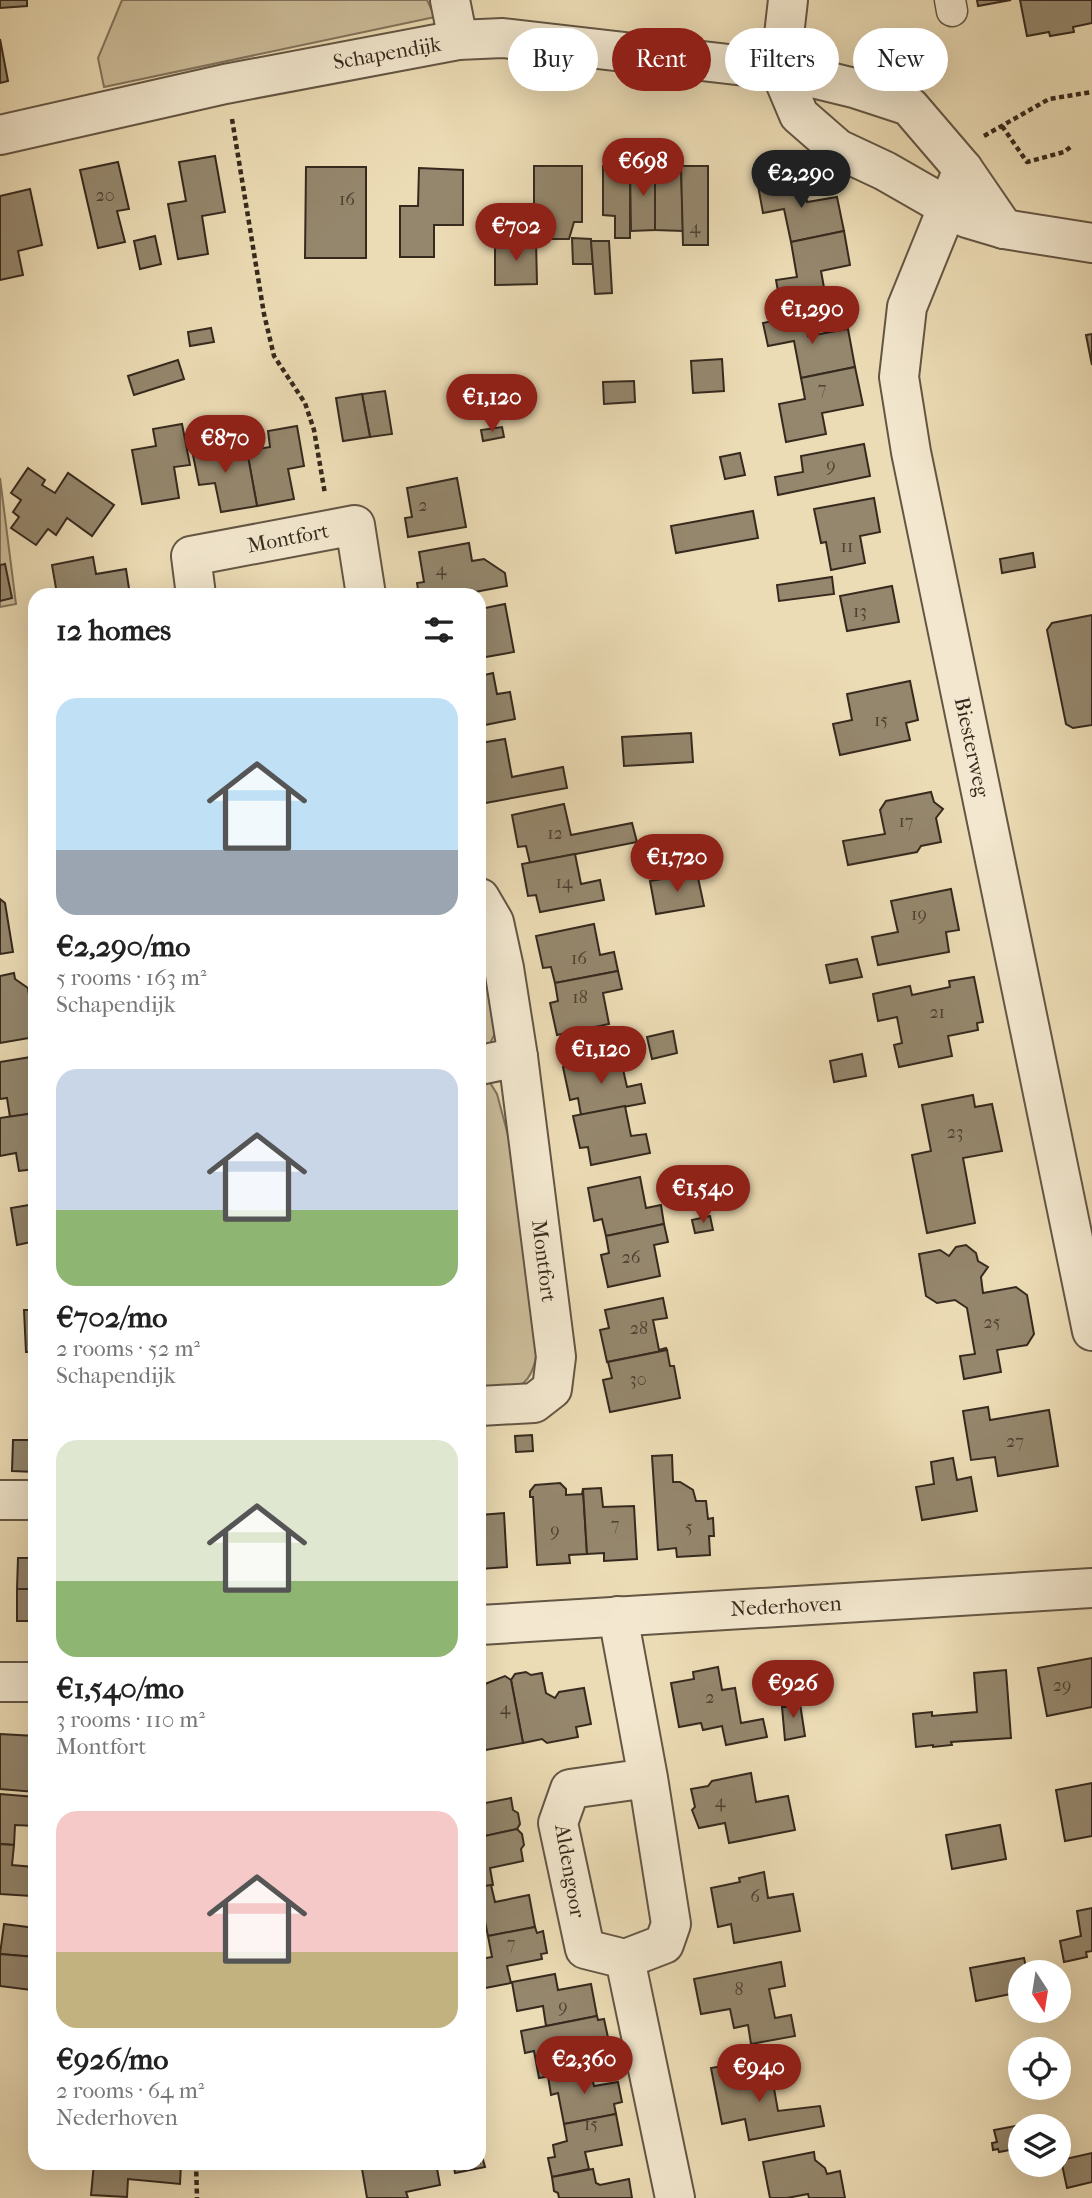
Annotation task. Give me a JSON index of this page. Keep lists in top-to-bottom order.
{
  "streets": {
    "street": [
      "Schapendijk",
      "Montfort",
      "Biesterweg",
      "Nederhoven",
      "Aldengoor"
    ]
  },
  "crossings": [
    ["Schapendijk", "Biesterweg"]
  ],
  "house_numbers": [
    "20",
    "16",
    "4",
    "7",
    "9",
    "2",
    "11",
    "4",
    "13",
    "15",
    "17",
    "12",
    "14",
    "19",
    "16",
    "18",
    "21",
    "23",
    "26",
    "25",
    "28",
    "30",
    "27",
    "7",
    "5",
    "9",
    "29",
    "2",
    "4",
    "4",
    "6",
    "7",
    "8",
    "9",
    "15"
  ],
  "north": "bottom",
  "page": {
    "chip": [
      "Buy",
      "Rent",
      "Filters",
      "New"
    ],
    "price": [
      "€698",
      "€2,290",
      "€702",
      "€1,290",
      "€1,120",
      "€870",
      "€1,720",
      "€1,120",
      "€1,540",
      "€926",
      "€2,360",
      "€940"
    ],
    "heading": "12 homes",
    "list": [
      {
        "name": "€2,290/mo",
        "note": "5 rooms · 163 m² · Schapendijk"
      },
      {
        "name": "€702/mo",
        "note": "2 rooms · 52 m² · Schapendijk"
      },
      {
        "name": "€1,540/mo",
        "note": "3 rooms · 110 m² · Montfort"
      },
      {
        "name": "€926/mo",
        "note": "2 rooms · 64 m² · Nederhoven"
      }
    ]
  }
}
